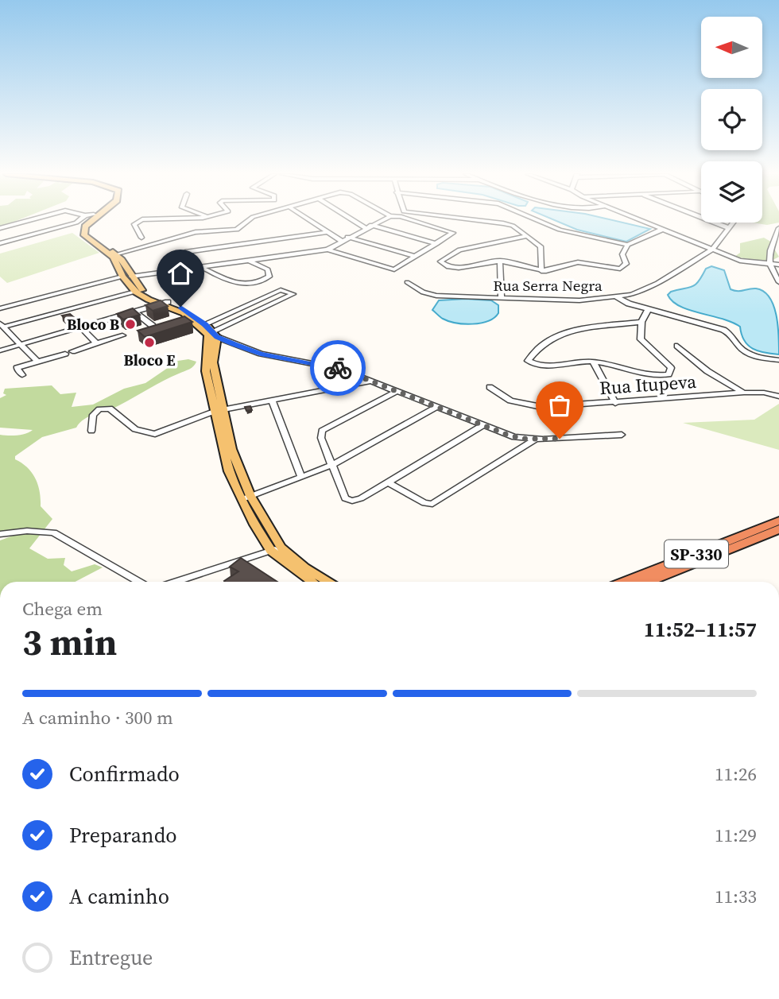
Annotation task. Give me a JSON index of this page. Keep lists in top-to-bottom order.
{
  "streets": {
    "highway": ["SP-330"],
    "street": ["Rua Serra Negra", "Rua Itupeva"]
  },
  "places": ["Bloco B", "Bloco E"],
  "north": "left",
  "page": {
    "heading": ["3 min", "Chega em", "11:52–11:57"],
    "bar": "A caminho · 300 m",
    "list": [
      ["Confirmado", "11:26"],
      ["Preparando", "11:29"],
      ["A caminho", "11:33"],
      "Entregue"
    ]
  }
}
